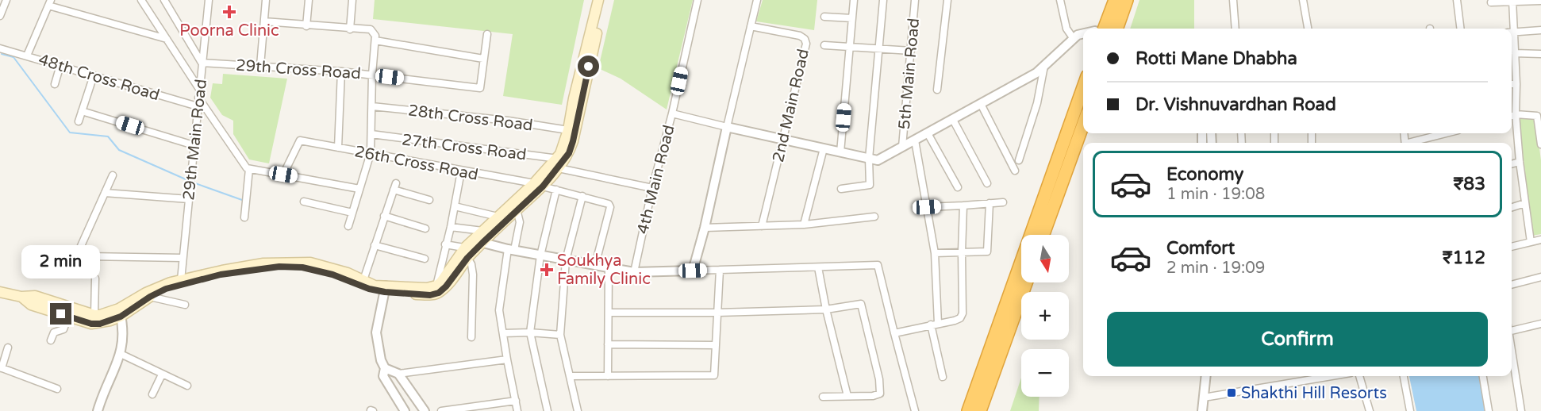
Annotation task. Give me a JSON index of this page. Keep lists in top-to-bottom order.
{
  "streets": {
    "street": [
      "29th Cross Road",
      "5th Main Road",
      "48th Cross Road",
      "2nd Main Road",
      "28th Cross Road",
      "29th Main Road",
      "27th Cross Road",
      "26th Cross Road",
      "4th Main Road"
    ]
  },
  "crossings": [
    ["29th Cross Road", "29th Main Road"],
    ["48th Cross Road", "29th Main Road"],
    ["27th Cross Road", "4th Main Road"]
  ],
  "places": {
    "health": ["Poorna Clinic", "Soukhya Family Clinic"],
    "transit": ["Shakthi Hill Resorts"]
  },
  "north": "bottom",
  "page": {
    "banner": ["Rotti Mane Dhabha", "Dr. Vishnuvardhan Road"],
    "list": [
      {
        "name": "Economy",
        "note": "1 min · 19:08",
        "value": "₹83"
      },
      {
        "name": "Comfort",
        "note": "2 min · 19:09",
        "value": "₹112"
      }
    ],
    "map_buttons": ["+", "−"],
    "bubble": "2 min",
    "buttons": "Confirm"
  }
}
